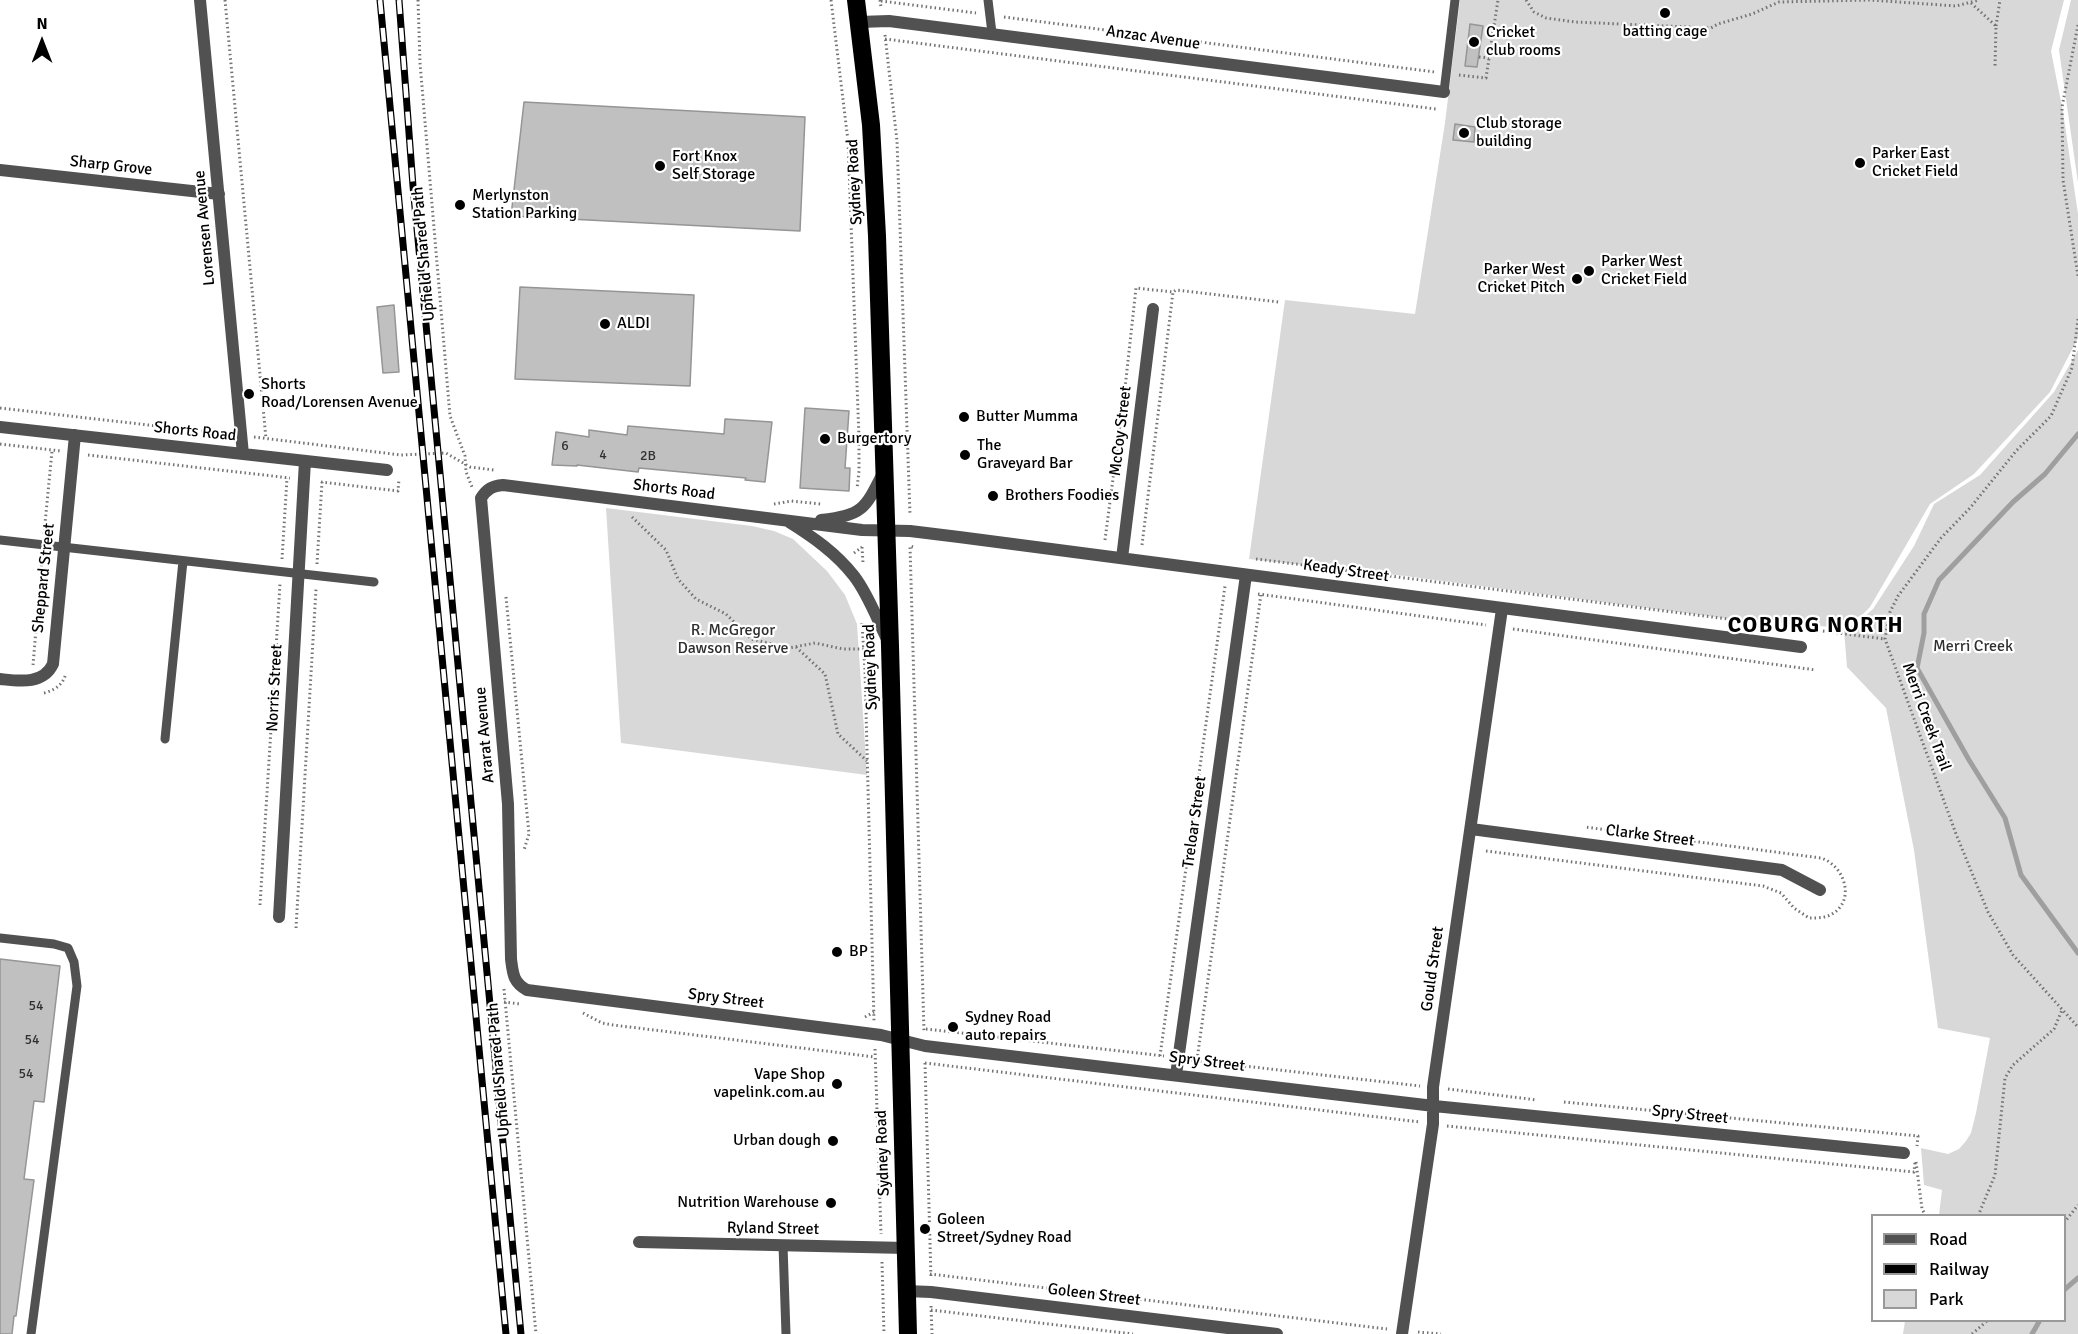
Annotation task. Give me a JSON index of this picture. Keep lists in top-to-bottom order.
{
  "streets": {
    "highway": ["Sydney Road"],
    "street": [
      "Anzac Avenue",
      "Sharp Grove",
      "Lorensen Avenue",
      "McCoy Street",
      "Shorts Road",
      "Keady Street",
      "Sheppard Street",
      "Norris Street",
      "Ararat Avenue",
      "Treloar Street",
      "Clarke Street",
      "Gould Street",
      "Spry Street",
      "Ryland Street",
      "Goleen Street"
    ],
    "path": ["Upfield Shared Path", "Merri Creek Trail"]
  },
  "crossings": [
    ["Anzac Avenue", "Sydney Road"],
    ["Sharp Grove", "Lorensen Avenue"],
    ["Sydney Road", "Shorts Road"],
    ["Sydney Road", "Keady Street"],
    ["Sydney Road", "Spry Street"],
    ["Sydney Road", "Ryland Street"],
    ["Sydney Road", "Goleen Street"],
    ["Lorensen Avenue", "Shorts Road"],
    ["Upfield Shared Path", "Shorts Road"],
    ["Upfield Shared Path", "Ararat Avenue"],
    ["Upfield Shared Path", "Spry Street"],
    ["McCoy Street", "Keady Street"],
    ["Shorts Road", "Keady Street"],
    ["Shorts Road", "Sheppard Street"],
    ["Shorts Road", "Norris Street"],
    ["Shorts Road", "Ararat Avenue"],
    ["Keady Street", "Treloar Street"],
    ["Keady Street", "Gould Street"],
    ["Ararat Avenue", "Spry Street"],
    ["Treloar Street", "Spry Street"],
    ["Clarke Street", "Gould Street"],
    ["Gould Street", "Spry Street"]
  ],
  "districts": ["COBURG NORTH"],
  "parks": ["R. McGregor Dawson Reserve", "Merri Creek"],
  "places": [
    "batting cage",
    "Cricket club rooms",
    "Club storage building",
    "Parker East Cricket Field",
    "Fort Knox Self Storage",
    "Merlynston Station Parking",
    "Parker West Cricket Field",
    "Parker West Cricket Pitch",
    "ALDI",
    "Shorts Road/Lorensen Avenue",
    "Butter Mumma",
    "Burgertory",
    "The Graveyard Bar",
    "Brothers Foodies",
    "BP",
    "Sydney Road auto repairs",
    "Vape Shop vapelink.com.au",
    "Urban dough",
    "Nutrition Warehouse",
    "Goleen Street/Sydney Road"
  ],
  "house_numbers": [
    "6",
    "4",
    "2B",
    "54",
    "54",
    "54"
  ],
  "legend": ["Road", "Railway", "Park"],
  "north": "top"
}
